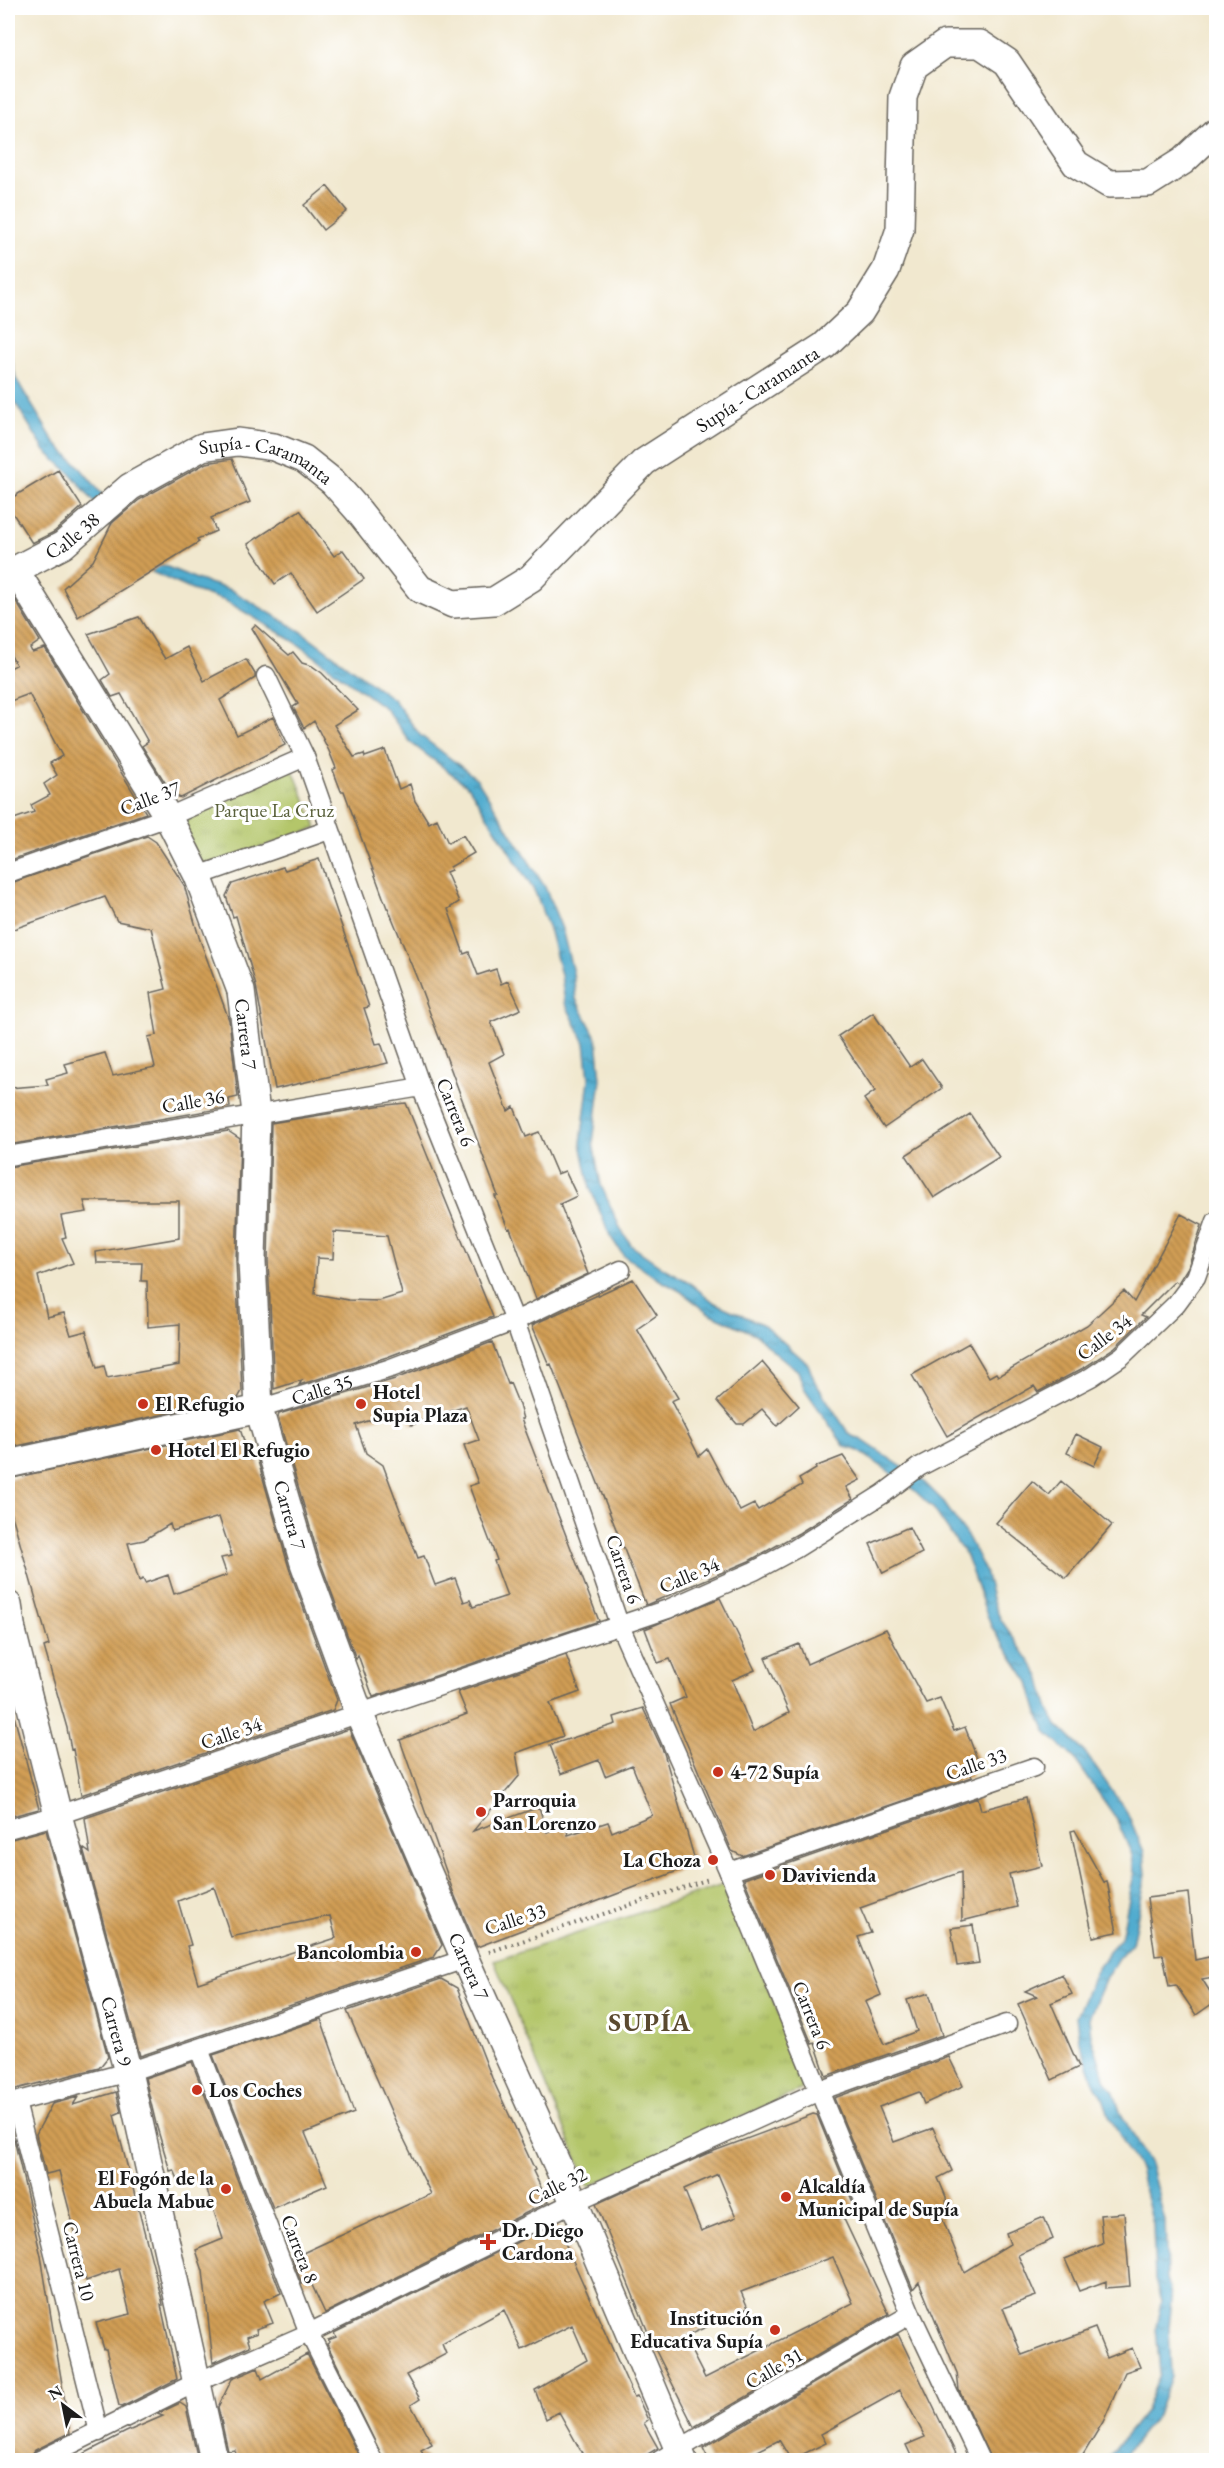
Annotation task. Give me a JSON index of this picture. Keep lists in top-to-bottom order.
{
  "streets": {
    "main road": [
      "Supía - Caramanta",
      "Calle 38",
      "Carrera 7",
      "Calle 35",
      "Carrera 9"
    ],
    "street": [
      "Calle 37",
      "Calle 36",
      "Carrera 6",
      "Calle 34",
      "Calle 33",
      "Calle 32",
      "Carrera 8",
      "Carrera 10",
      "Calle 31"
    ]
  },
  "crossings": [
    ["Supía - Caramanta", "Calle 38"],
    ["Calle 38", "Carrera 7"],
    ["Calle 37", "Carrera 7"],
    ["Calle 37", "Carrera 6"],
    ["Carrera 7", "Calle 36"],
    ["Carrera 7", "Calle 34"],
    ["Carrera 7", "Calle 35"],
    ["Carrera 7", "Calle 33"],
    ["Carrera 7", "Calle 32"],
    ["Carrera 7", "Calle 31"],
    ["Calle 36", "Carrera 6"],
    ["Carrera 6", "Calle 34"],
    ["Carrera 6", "Calle 35"],
    ["Carrera 6", "Calle 33"],
    ["Carrera 6", "Calle 32"],
    ["Carrera 6", "Calle 31"],
    ["Calle 34", "Carrera 9"],
    ["Carrera 9", "Calle 32"],
    ["Calle 32", "Carrera 8"],
    ["Calle 32", "Carrera 10"]
  ],
  "districts": ["SUPÍA"],
  "parks": ["Parque La Cruz"],
  "places": {
    "other": [
      "El Refugio",
      "Hotel Supia Plaza",
      "Hotel El Refugio",
      "4-72 Supía",
      "Parroquia San Lorenzo",
      "La Choza",
      "Davivienda",
      "Bancolombia",
      "Los Coches",
      "El Fogón de la Abuela Mabue",
      "Alcaldía Municipal de Supía",
      "Institución Educativa Supía"
    ],
    "health": ["Dr. Diego Cardona"]
  },
  "north": "top left"
}
